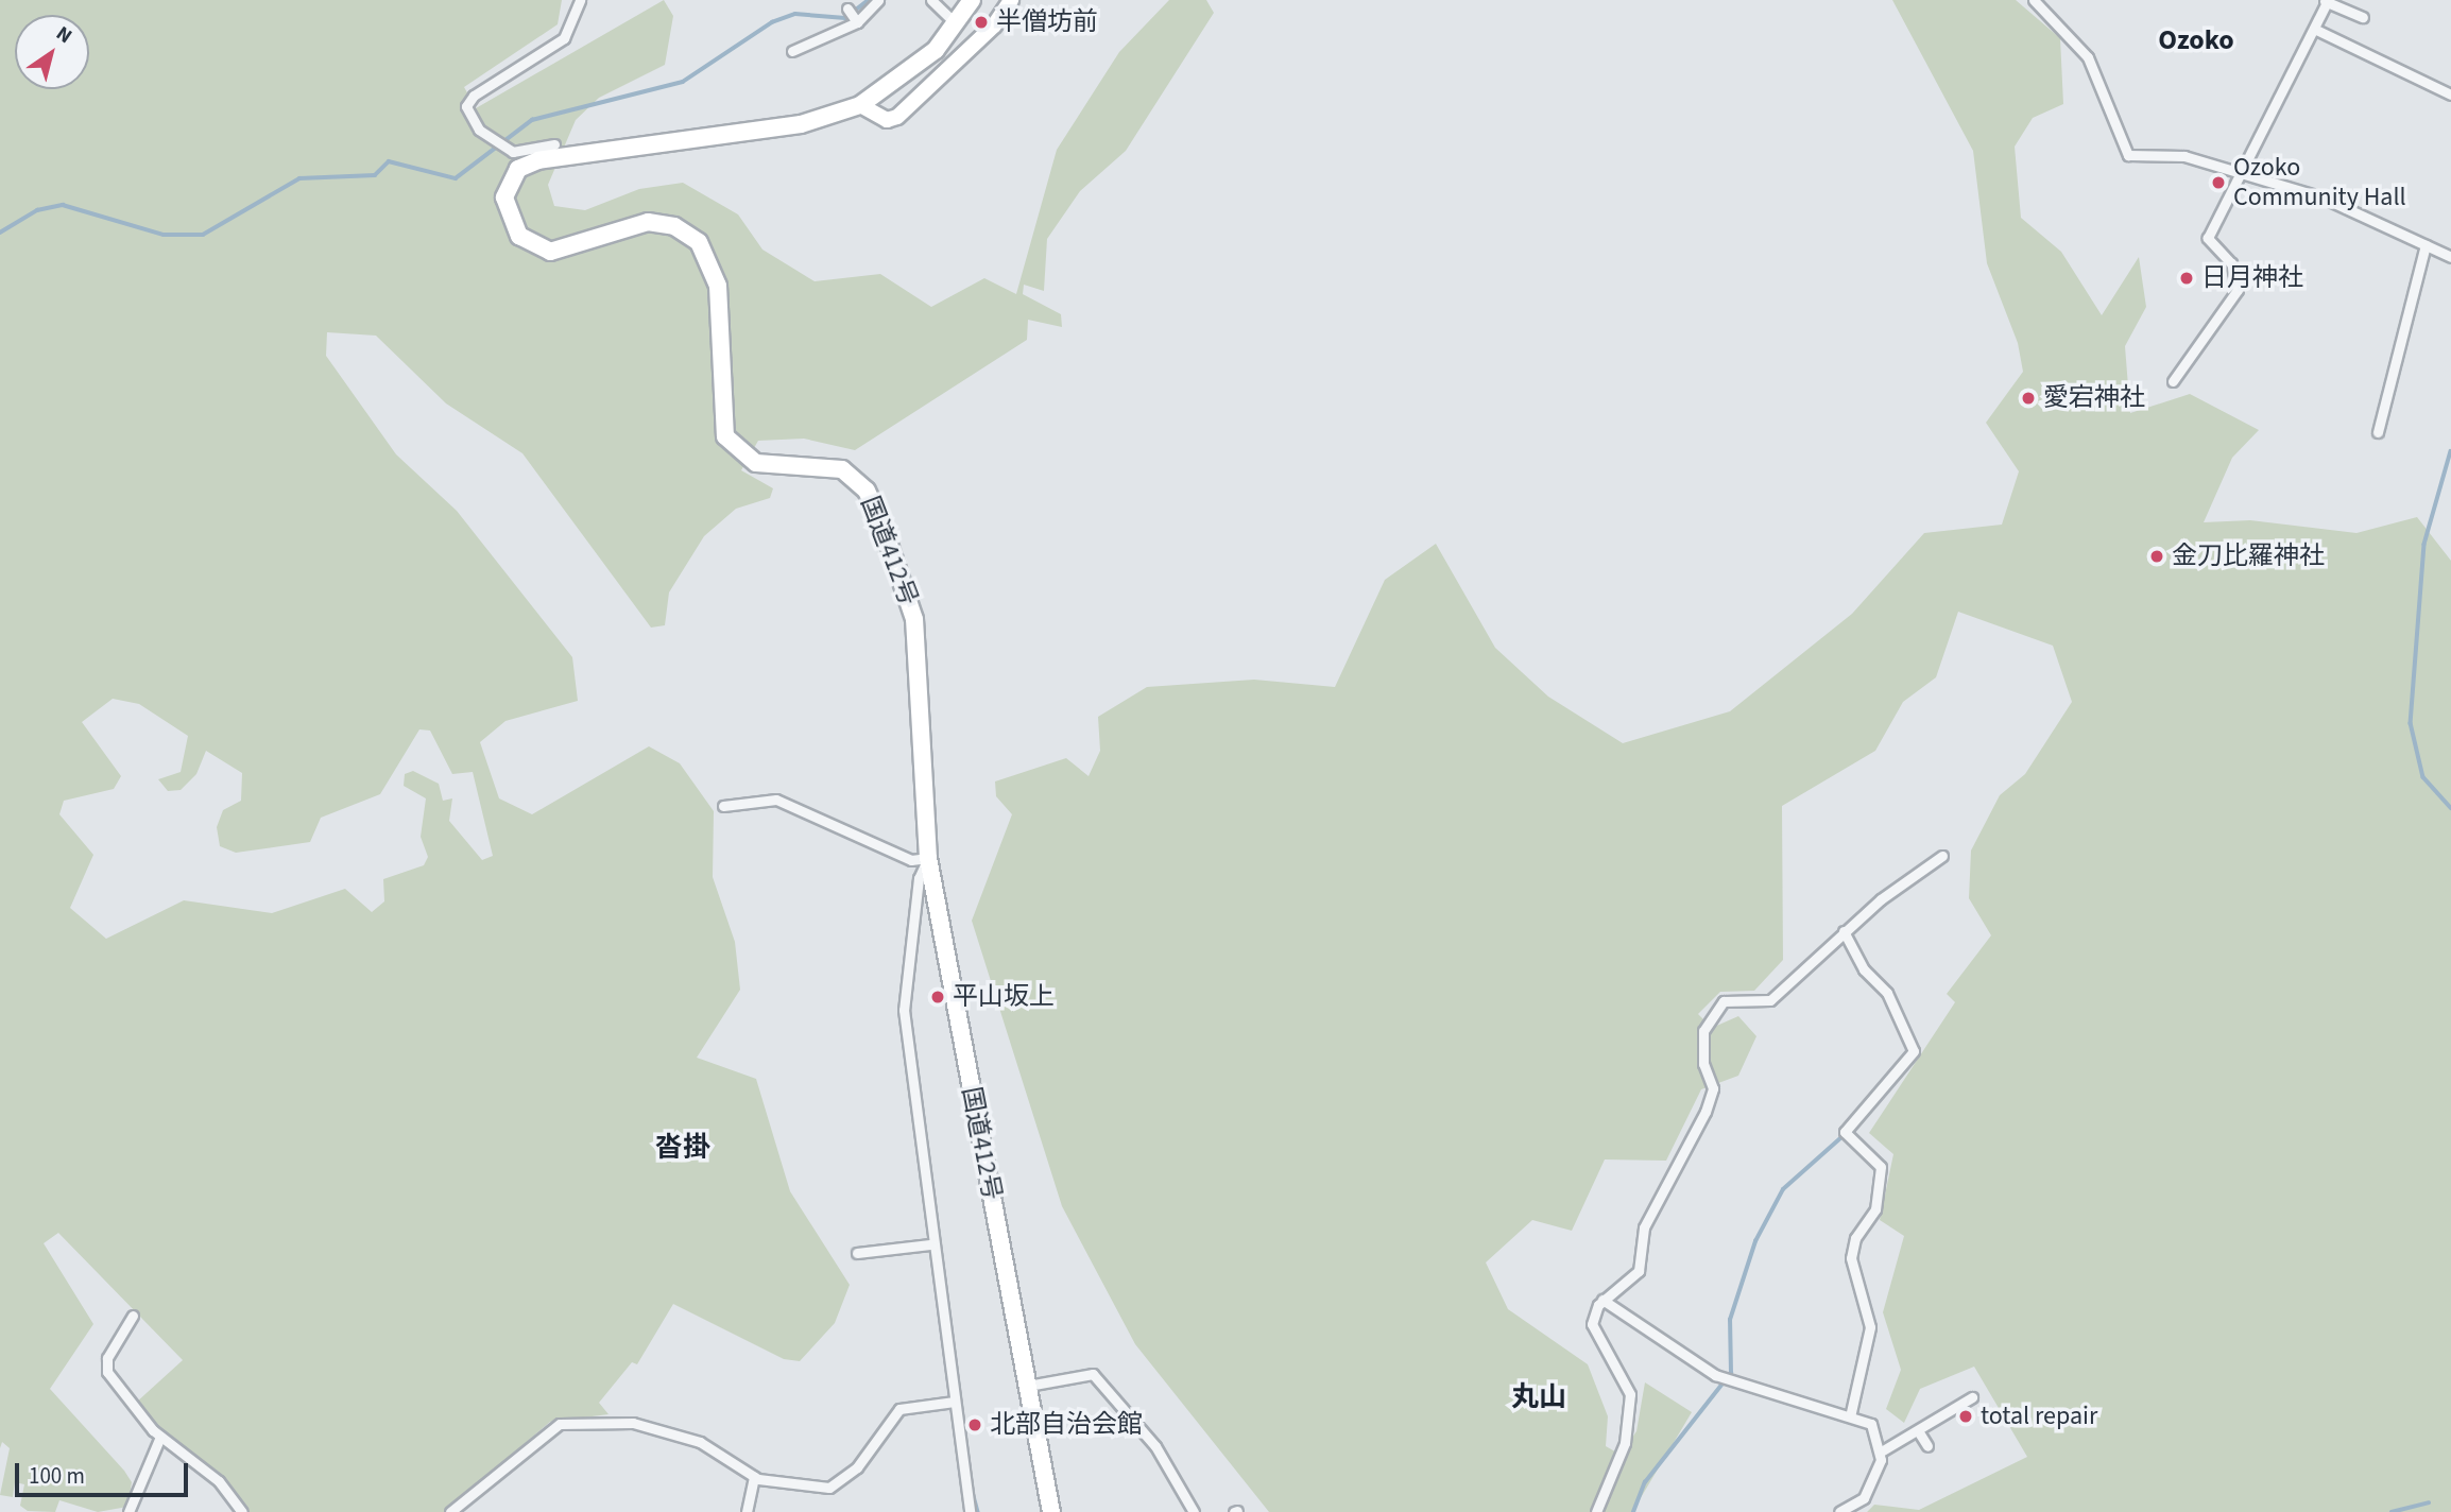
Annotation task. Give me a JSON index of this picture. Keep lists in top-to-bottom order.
{
  "streets": {
    "highway": ["国道412号"]
  },
  "districts": ["Ozoko", "沓掛", "丸山"],
  "places": [
    "半僧坊前",
    "Ozoko Community Hall",
    "日月神社",
    "愛宕神社",
    "金刀比羅神社",
    "平山坂上",
    "total repair",
    "北部自治会館"
  ],
  "scale_bar": "100 m",
  "north": "top right"
}
